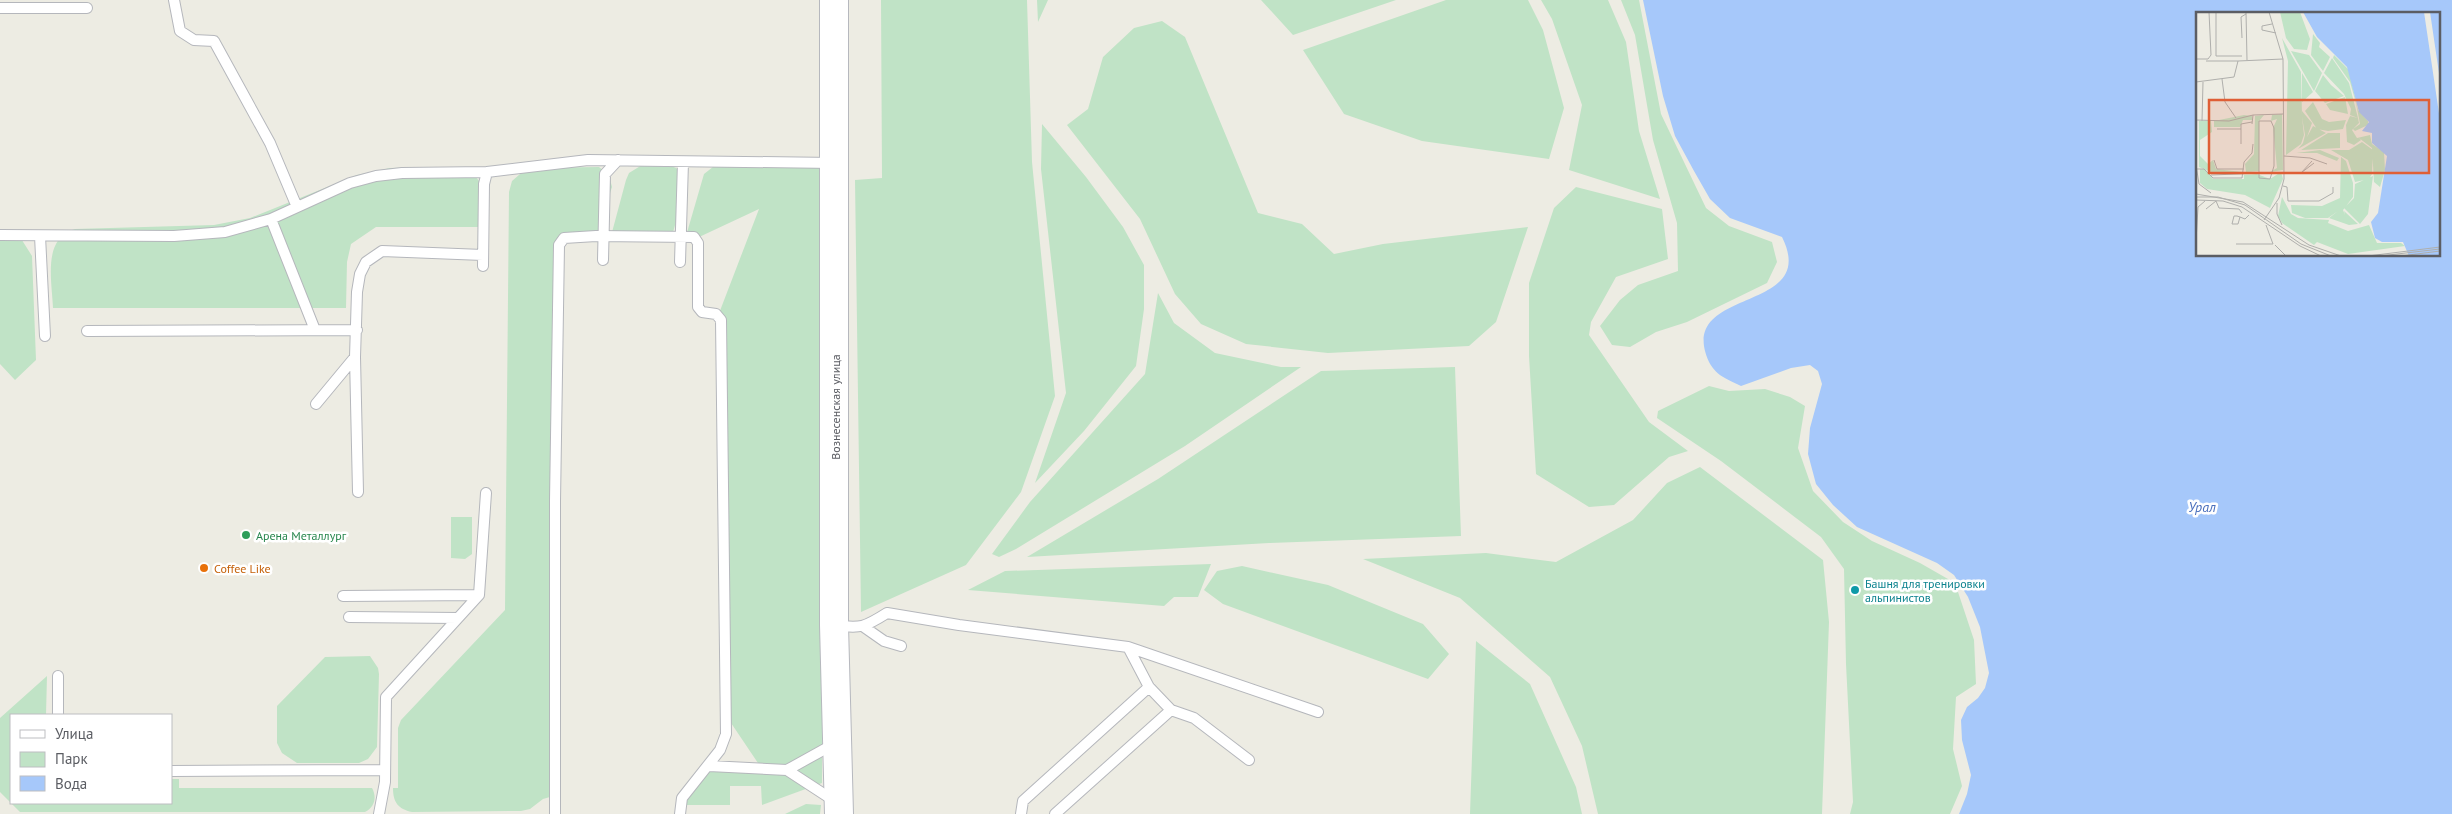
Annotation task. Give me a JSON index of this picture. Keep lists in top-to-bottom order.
{
  "streets": {
    "main road": ["Вознесенская улица"]
  },
  "water": ["Урал"],
  "places": ["Арена Металлург", "Coffee Like", "Башня для тренировки альпинистов"],
  "legend": ["Улица", "Парк", "Вода"]
}
